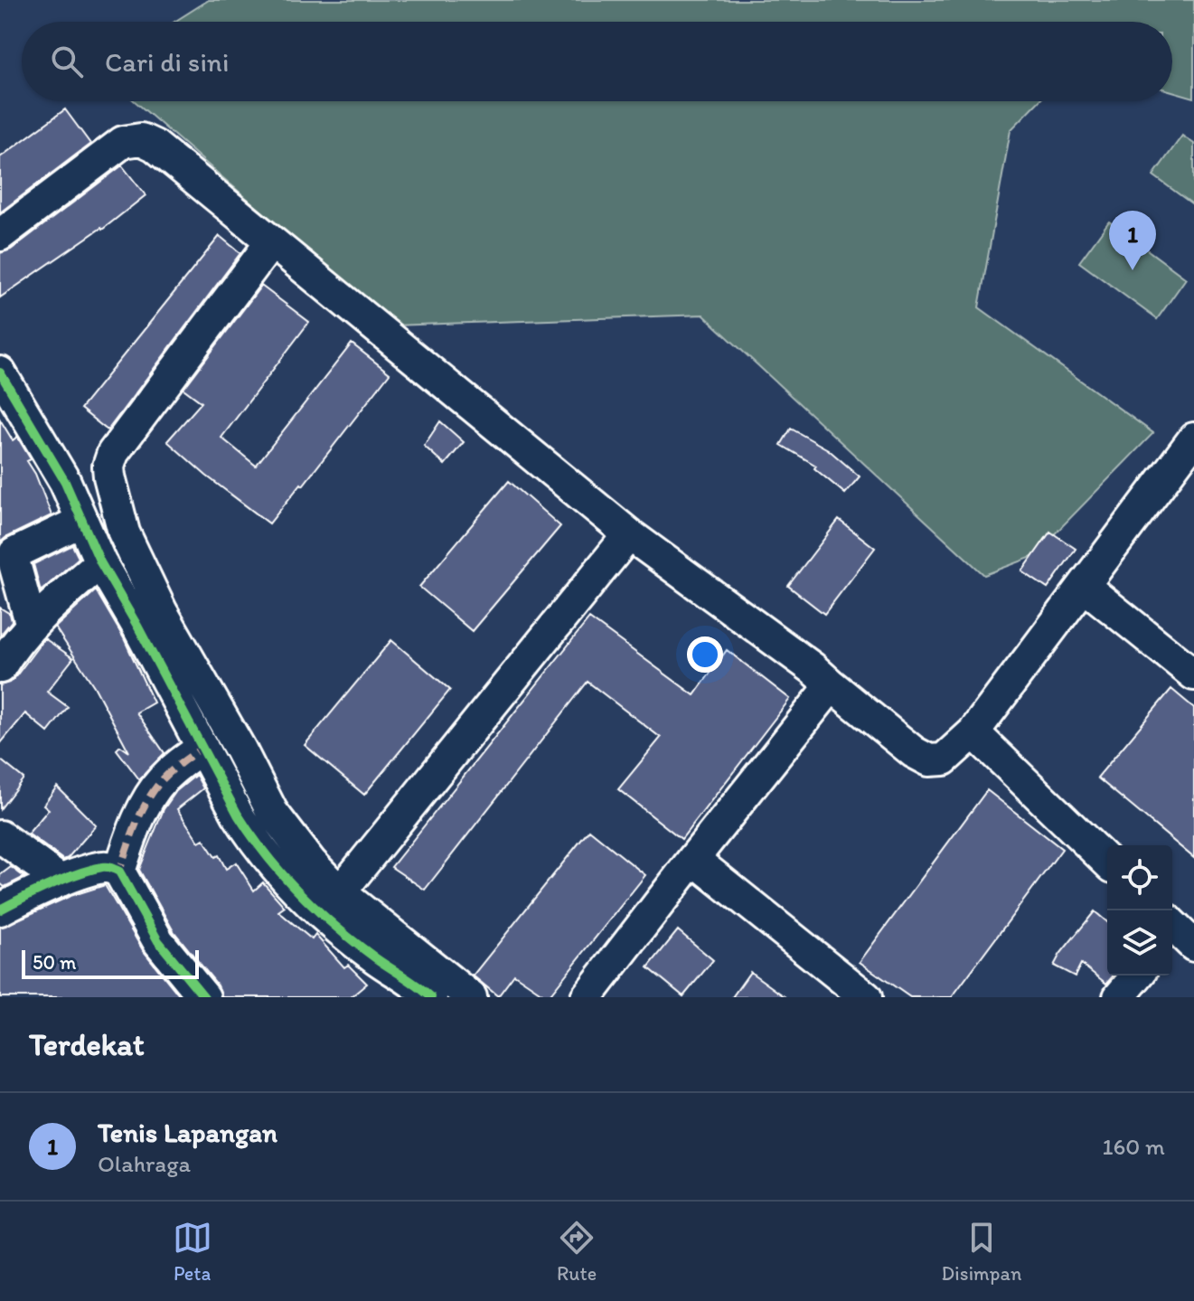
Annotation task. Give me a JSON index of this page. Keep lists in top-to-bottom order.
{
  "scale_bar": "50 m",
  "page": {
    "search": "Cari di sini",
    "pins": "1",
    "scale": "50 m",
    "heading": "Terdekat",
    "list": [
      {
        "mark": "1",
        "name": "Tenis Lapangan",
        "note": "Olahraga",
        "value": "160 m"
      }
    ],
    "nav": ["Peta", "Rute", "Disimpan"]
  }
}
